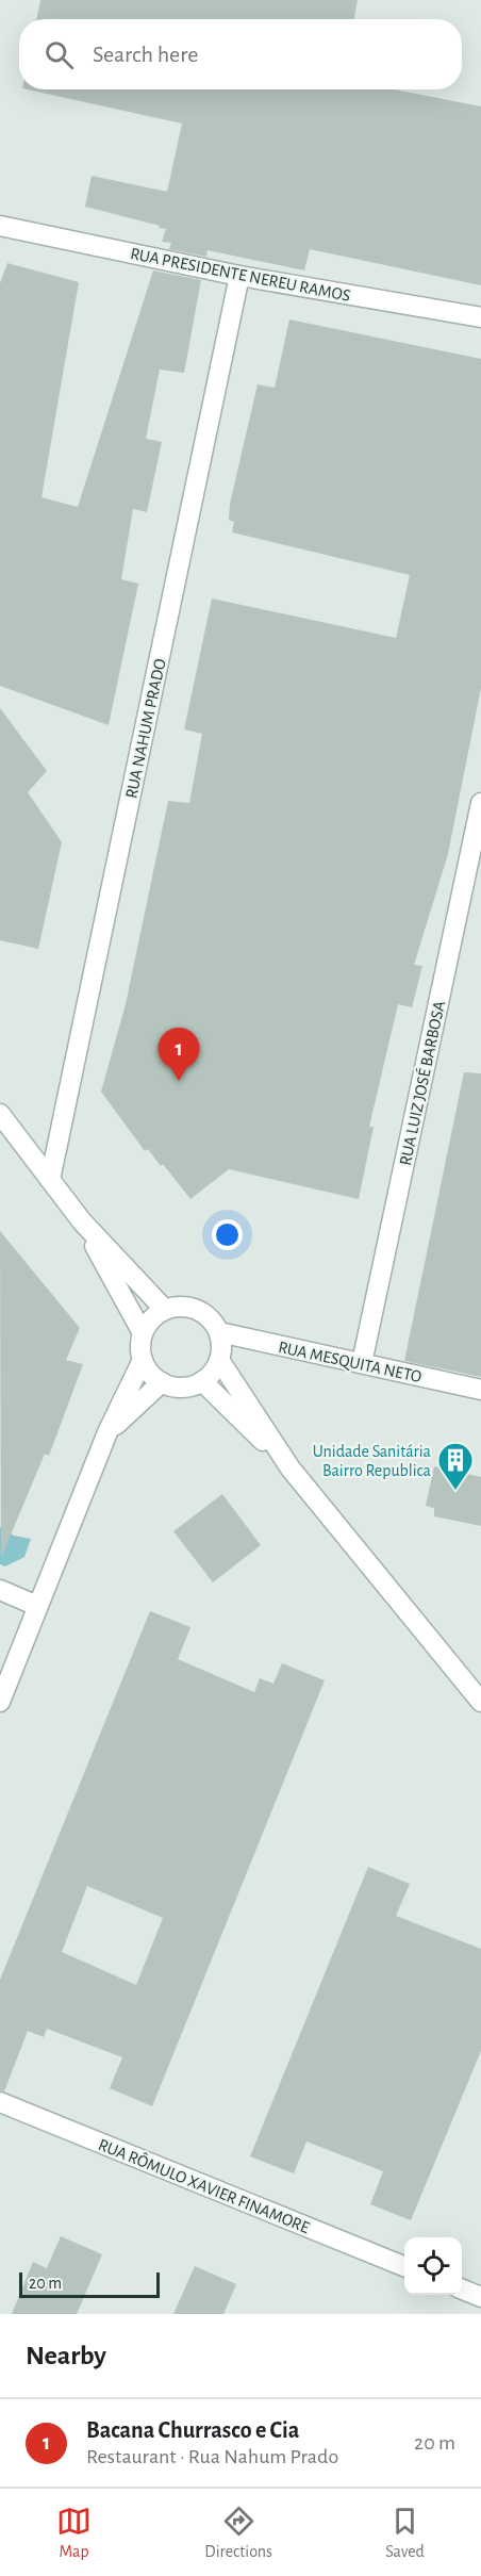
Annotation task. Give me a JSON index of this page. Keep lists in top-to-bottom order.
{
  "streets": {
    "street": [
      "RUA PRESIDENTE NEREU RAMOS",
      "RUA NAHUM PRADO",
      "RUA LUIZ JOSÉ BARBOSA",
      "RUA MESQUITA NETO",
      "RUA RÔMULO XAVIER FINAMORE"
    ]
  },
  "crossings": [
    ["RUA PRESIDENTE NEREU RAMOS", "RUA NAHUM PRADO"],
    ["RUA LUIZ JOSÉ BARBOSA", "RUA MESQUITA NETO"]
  ],
  "places": {
    "building": ["Unidade Sanitária Bairro Republica"]
  },
  "scale_bar": "20 m",
  "page": {
    "search": "Search here",
    "pins": "1",
    "scale": "20 m",
    "heading": "Nearby",
    "list": [
      {
        "mark": "1",
        "name": "Bacana Churrasco e Cia",
        "note": "Restaurant · Rua Nahum Prado",
        "value": "20 m"
      }
    ],
    "nav": ["Map", "Directions", "Saved"]
  }
}
